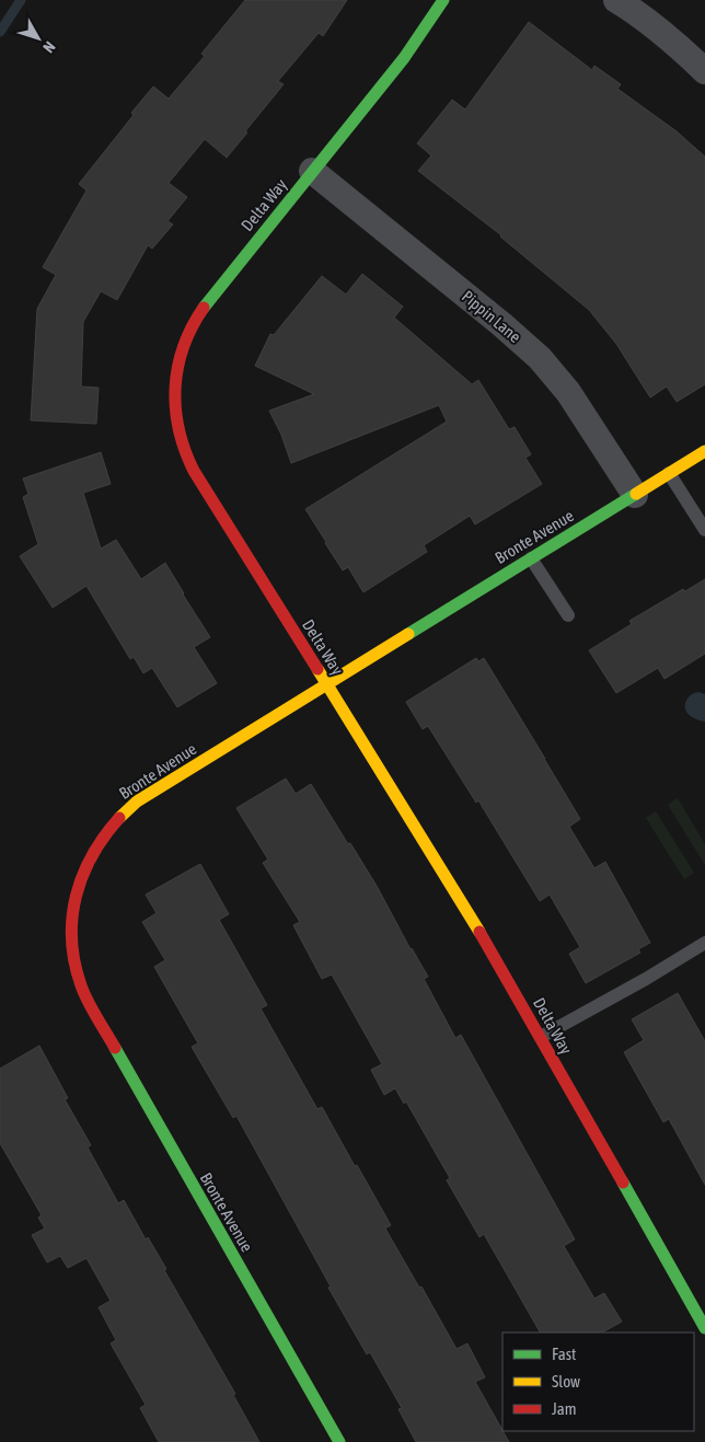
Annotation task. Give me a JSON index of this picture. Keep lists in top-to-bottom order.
{
  "streets": {
    "street": ["Delta Way", "Pippin Lane", "Bronte Avenue"]
  },
  "crossings": [
    ["Delta Way", "Pippin Lane"],
    ["Delta Way", "Bronte Avenue"],
    ["Pippin Lane", "Bronte Avenue"]
  ],
  "legend": ["Fast", "Slow", "Jam"],
  "north": "bottom right"
}
